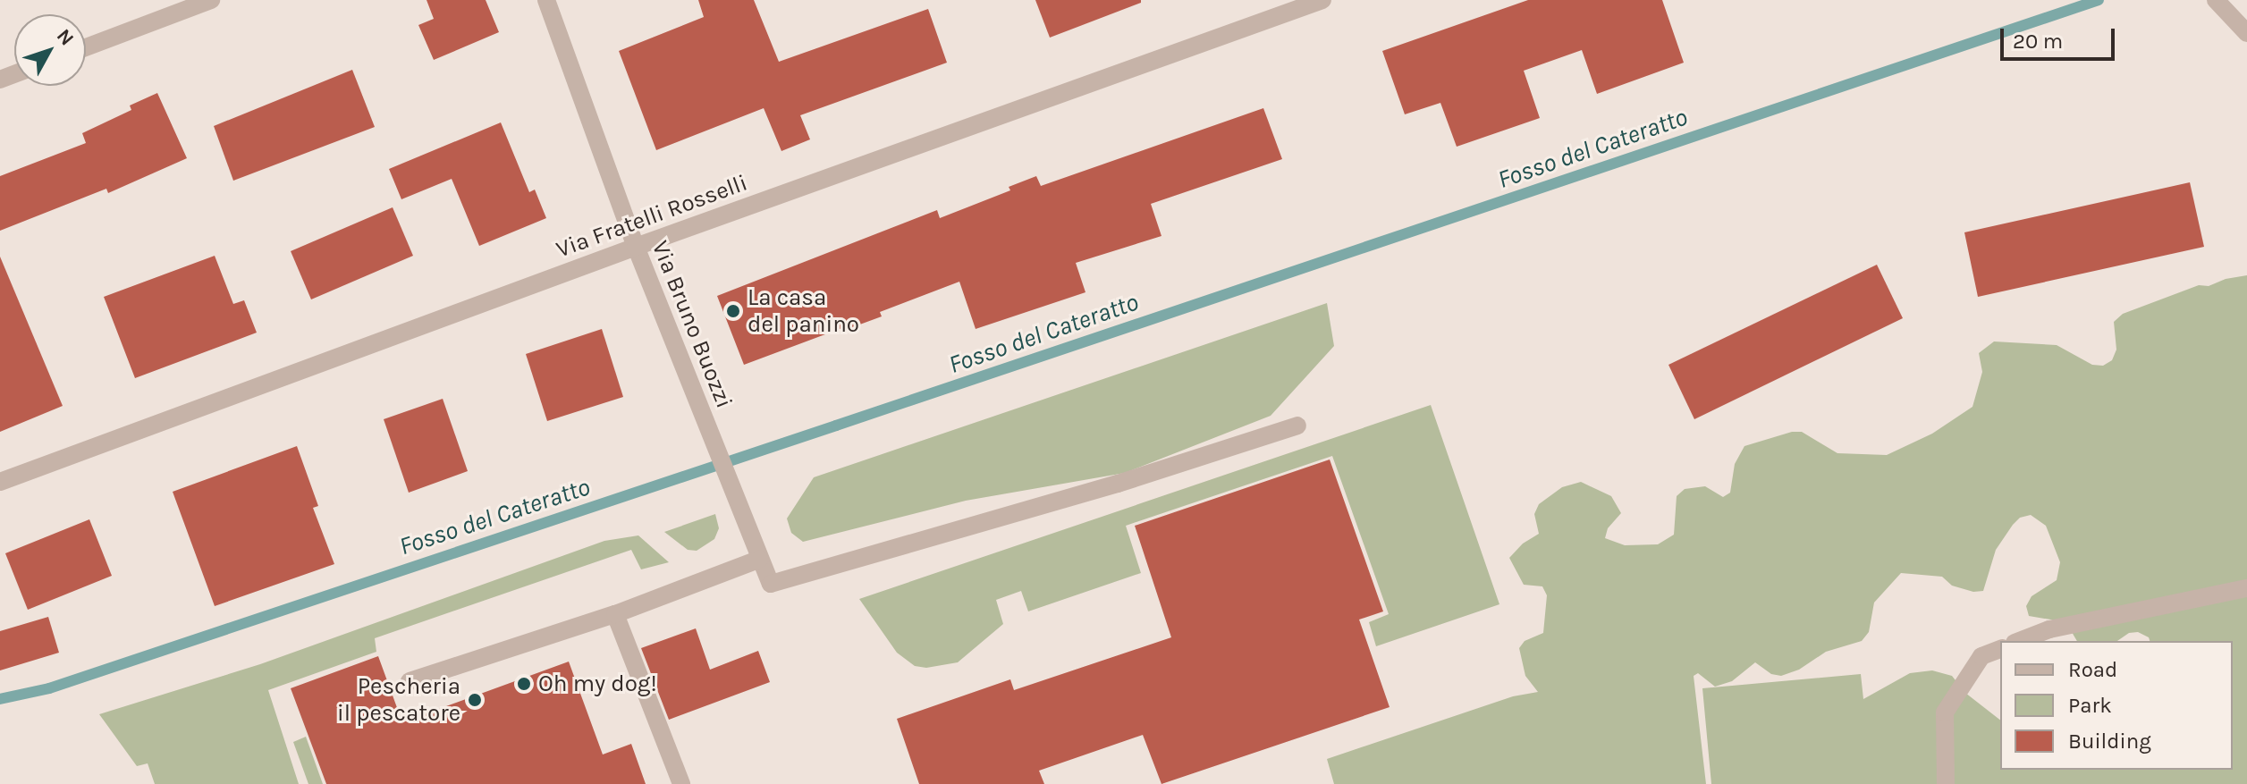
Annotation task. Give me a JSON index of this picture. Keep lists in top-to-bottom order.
{
  "streets": {
    "street": ["Via Fratelli Rosselli", "Via Bruno Buozzi"]
  },
  "crossings": [
    ["Via Fratelli Rosselli", "Via Bruno Buozzi"]
  ],
  "water": ["Fosso del Cateratto"],
  "places": ["La casa del panino", "Oh my dog!", "Pescheria il pescatore"],
  "legend": ["Road", "Park", "Building"],
  "scale_bar": "20 m",
  "north": "top right"
}
